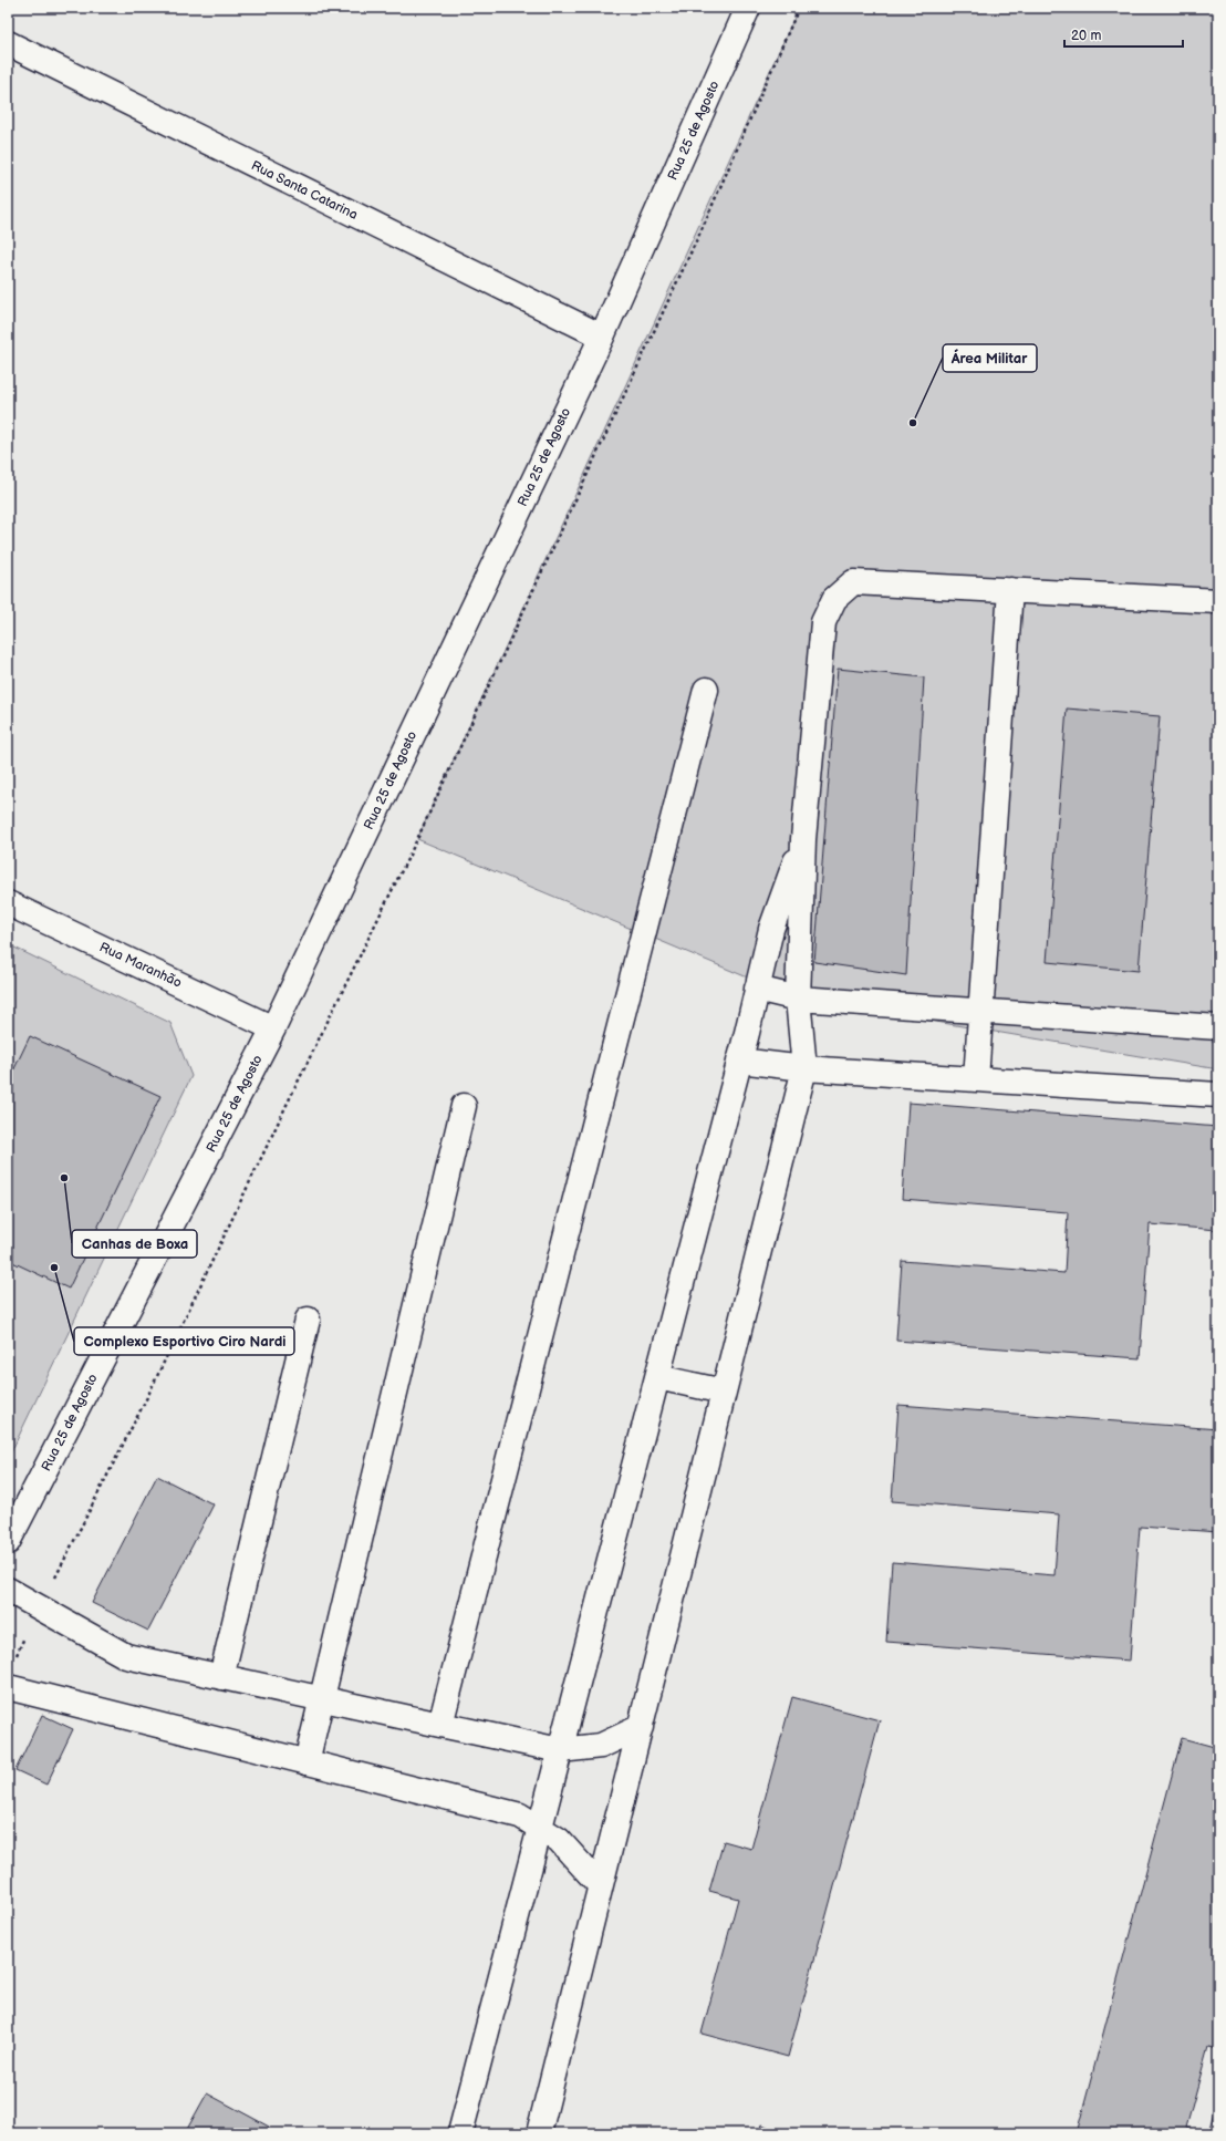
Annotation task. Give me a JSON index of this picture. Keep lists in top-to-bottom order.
{
  "streets": {
    "street": ["Rua 25 de Agosto", "Rua Santa Catarina", "Rua Maranhão"]
  },
  "crossings": [
    ["Rua 25 de Agosto", "Rua Santa Catarina"],
    ["Rua 25 de Agosto", "Rua Maranhão"]
  ],
  "places": ["Área Militar", "Canhas de Boxa", "Complexo Esportivo Ciro Nardi"],
  "scale_bar": "20 m"
}
